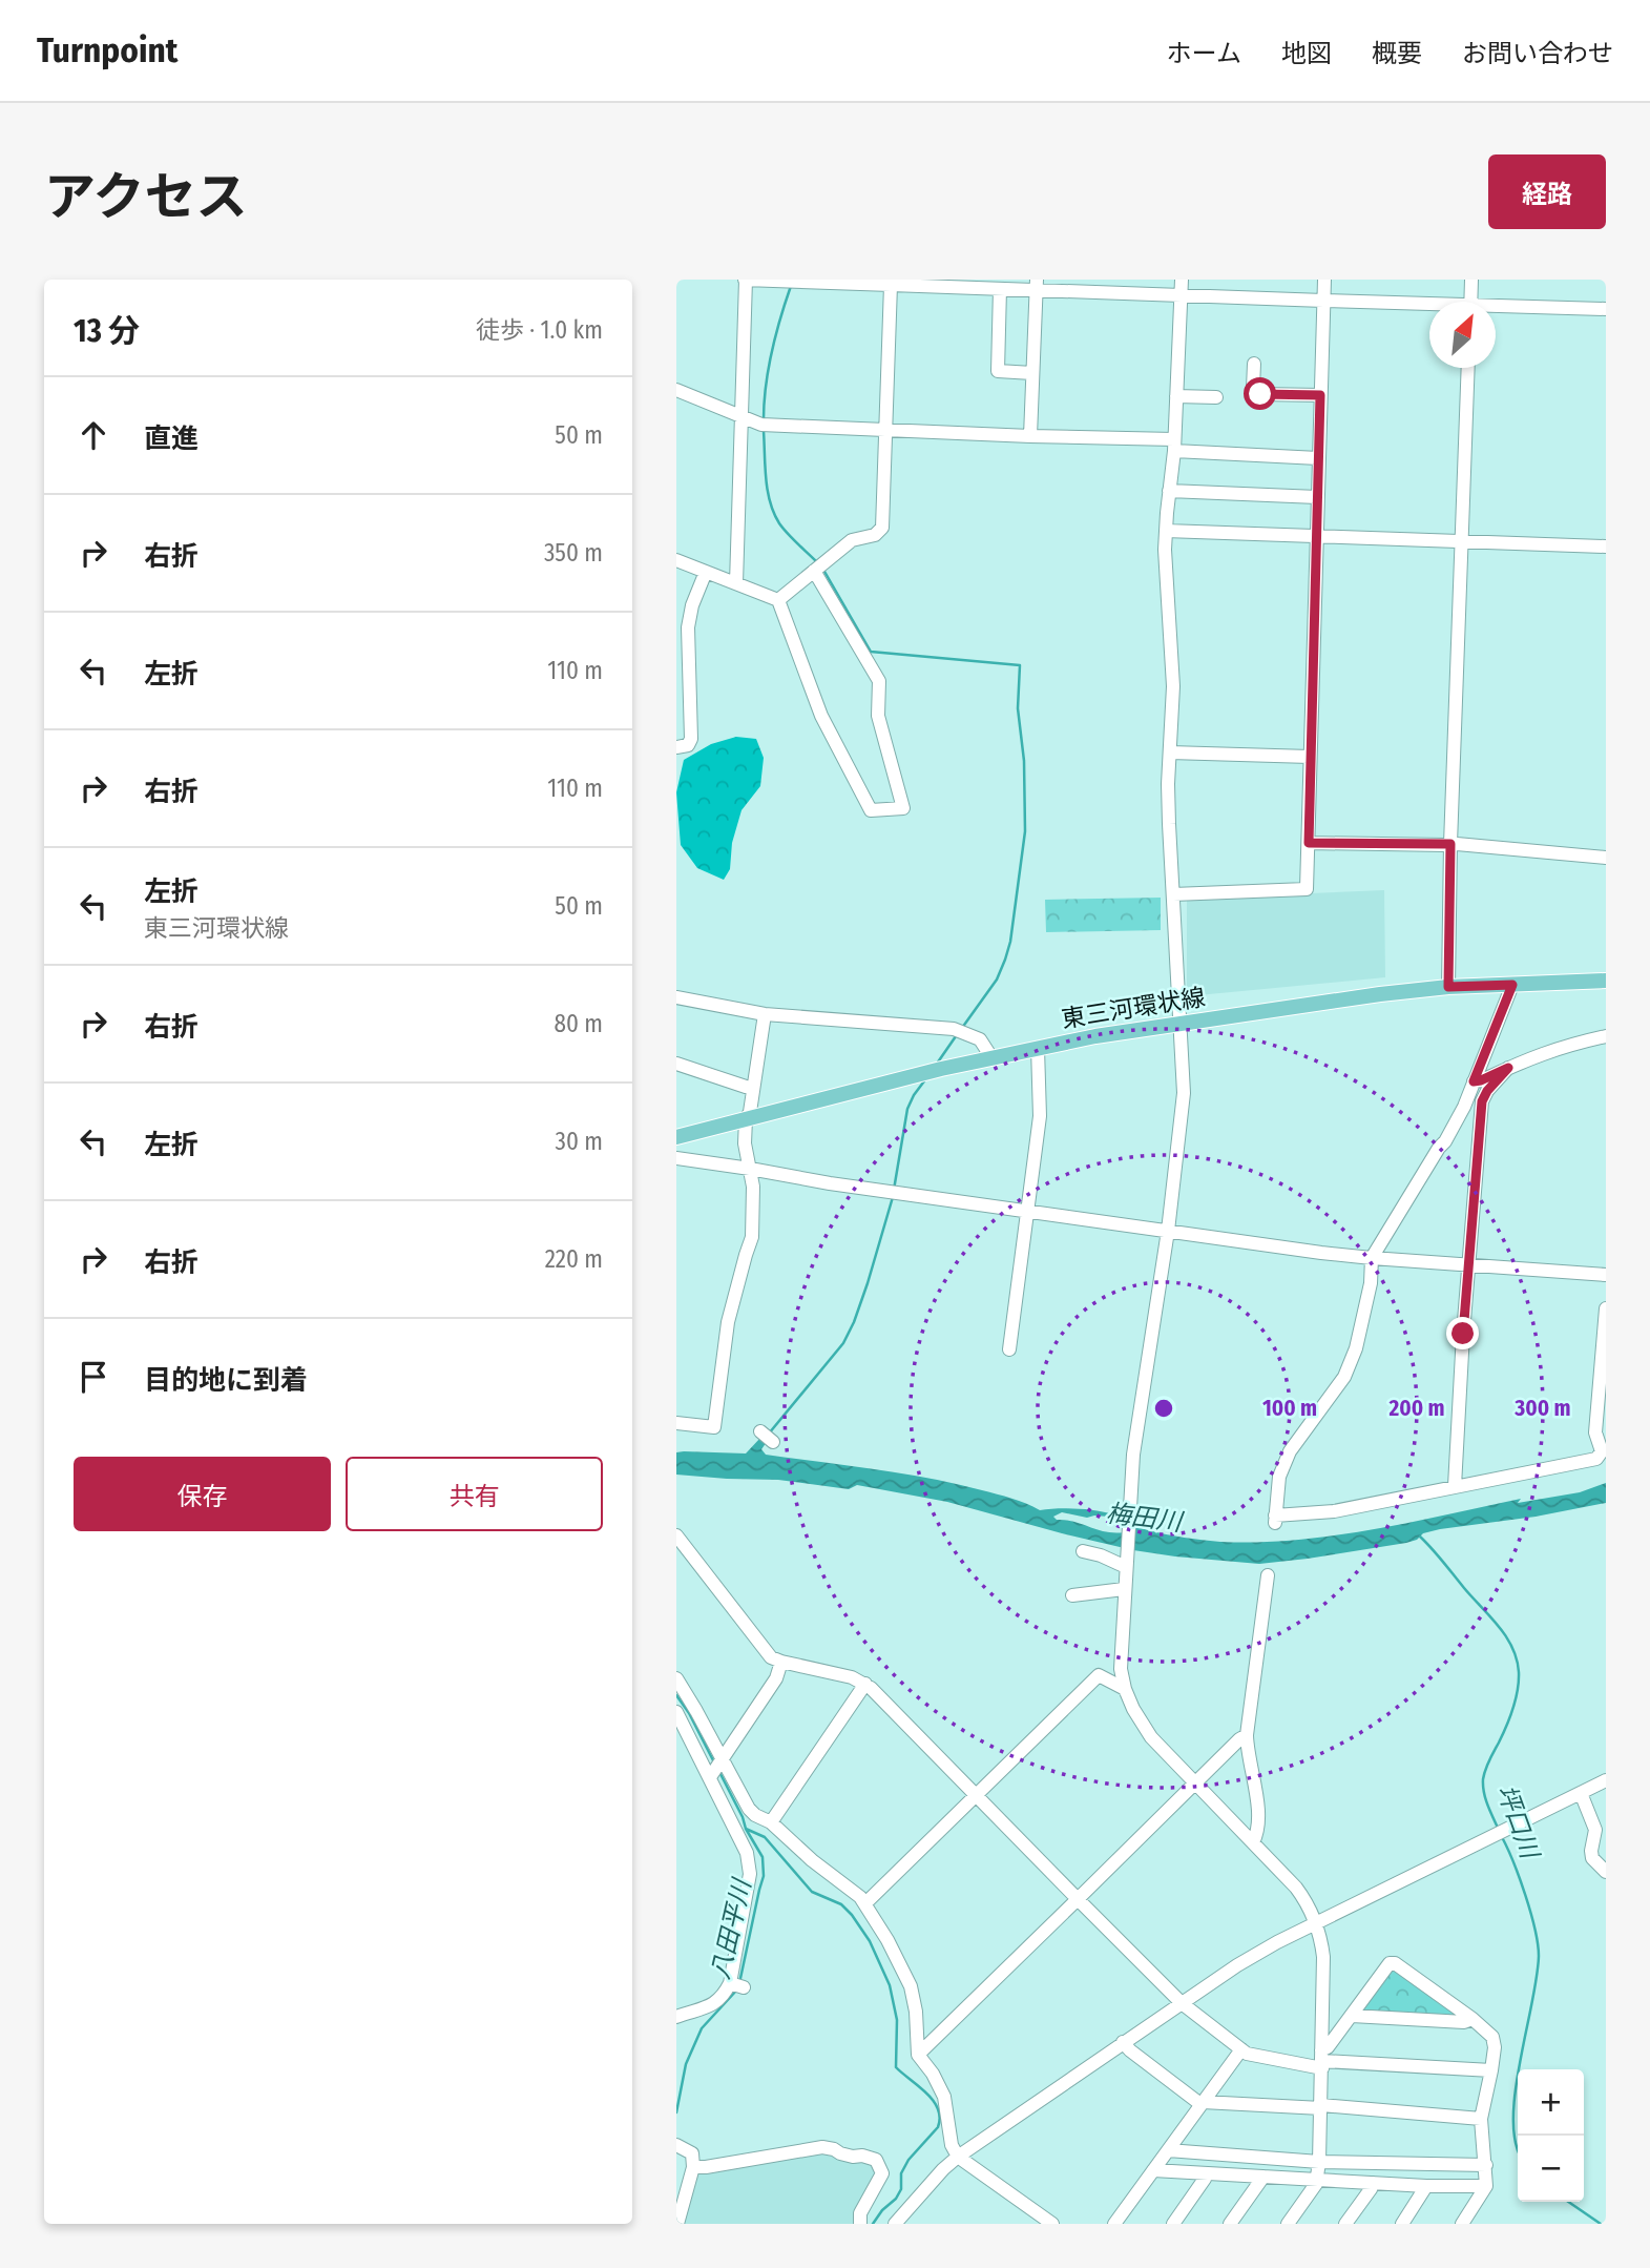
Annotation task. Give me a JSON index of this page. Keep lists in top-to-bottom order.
{
  "streets": {
    "main road": ["東三河環状線"]
  },
  "water": ["梅田川", "坪口川", "八田平川"],
  "north": "top right",
  "page": {
    "header": "Turnpoint",
    "nav": [
      "ホーム",
      "地図",
      "概要",
      "お問い合わせ"
    ],
    "title": "アクセス",
    "buttons": [
      "経路",
      ["保存", "共有"]
    ],
    "heading": ["13 分", "徒歩 · 1.0 km"],
    "list": [
      ["直進", "50 m"],
      ["右折", "350 m"],
      ["左折", "110 m"],
      ["右折", "110 m"],
      ["左折", "東三河環状線", "50 m"],
      ["右折", "80 m"],
      ["左折", "30 m"],
      ["右折", "220 m"],
      "目的地に到着"
    ],
    "map_buttons": ["+", "−"]
  },
  "rings": ["100 m", "200 m", "300 m"]
}
